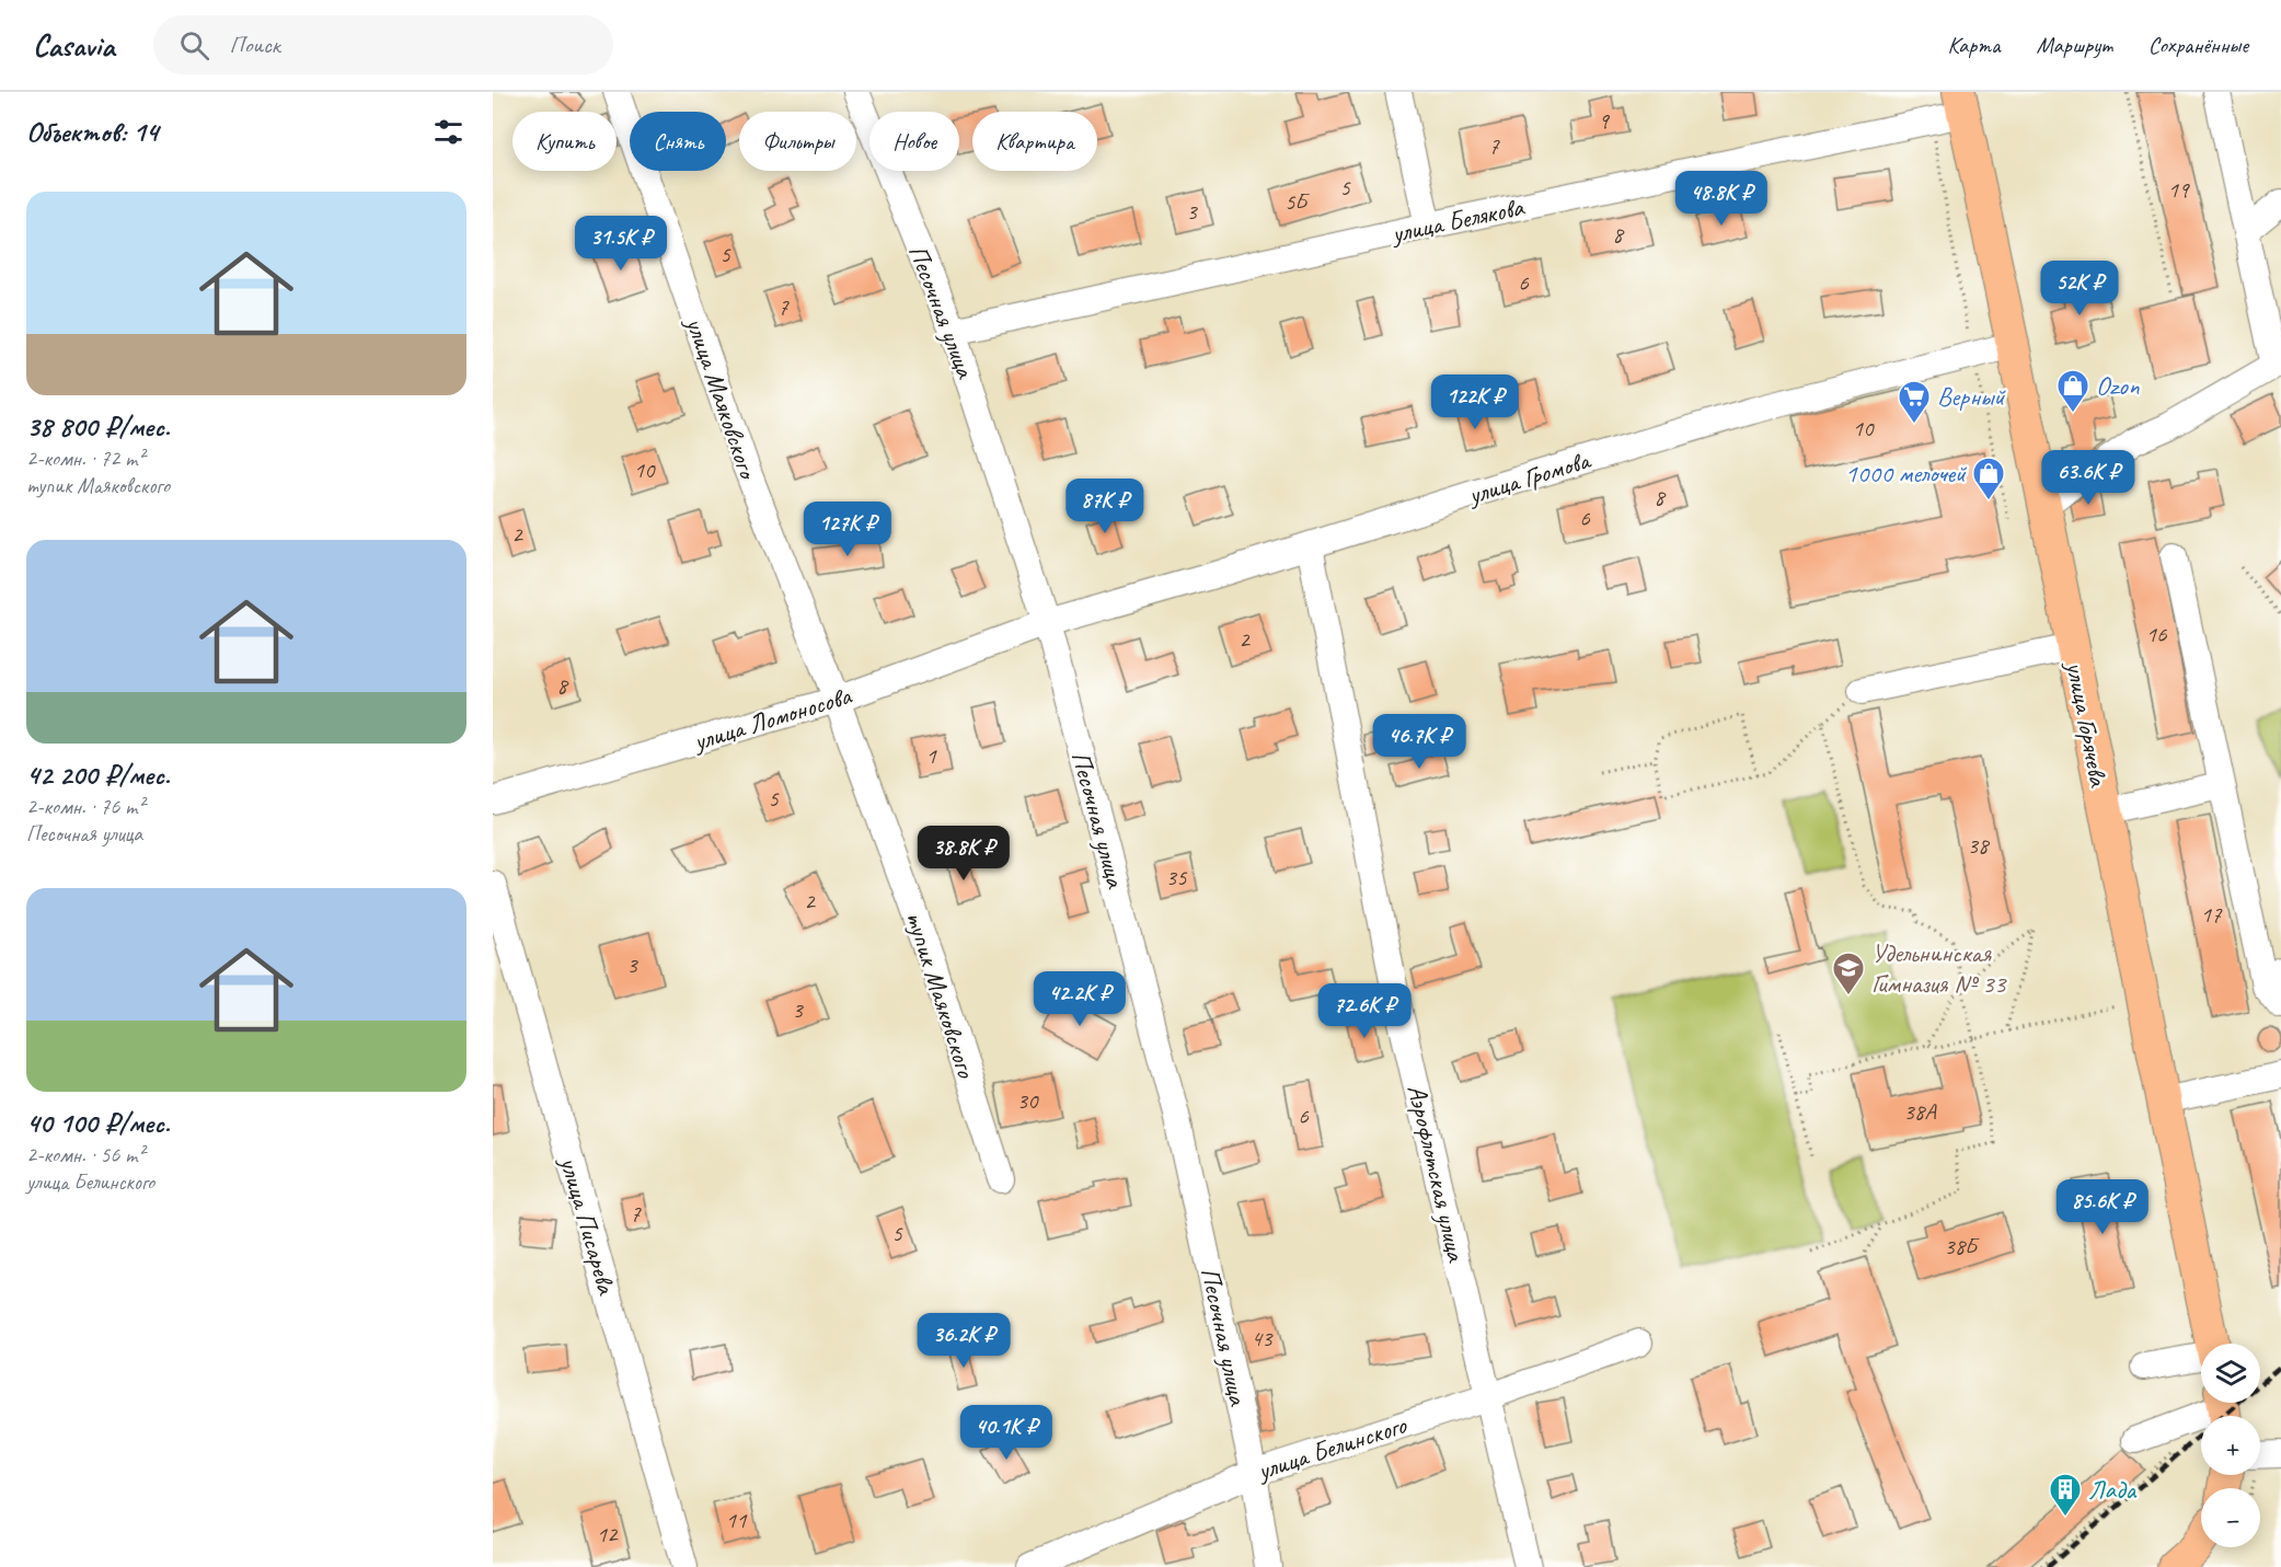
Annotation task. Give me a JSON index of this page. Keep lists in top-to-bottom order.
{
  "streets": {
    "main road": ["улица Горячева"],
    "street": [
      "улица Белякова",
      "Песочная улица",
      "улица Маяковского",
      "улица Громова",
      "улица Ломоносова",
      "тупик Маяковского",
      "Аэрофлотская улица",
      "улица Писарева",
      "улица Белинского"
    ]
  },
  "crossings": [
    ["улица Белякова", "Песочная улица"],
    ["улица Белякова", "улица Горячева"],
    ["Песочная улица", "улица Громова"],
    ["Песочная улица", "улица Ломоносова"],
    ["Песочная улица", "улица Белинского"],
    ["улица Маяковского", "улица Ломоносова"],
    ["улица Маяковского", "тупик Маяковского"],
    ["улица Громова", "улица Ломоносова"],
    ["улица Громова", "улица Горячева"],
    ["улица Громова", "Аэрофлотская улица"],
    ["улица Ломоносова", "тупик Маяковского"],
    ["Аэрофлотская улица", "улица Белинского"]
  ],
  "places": {
    "shop": ["Ozon", "1000 мелочей"],
    "supermarket": ["Верный"],
    "school or university": ["Удельнинская Гимназия № 33"],
    "building": ["Лада"]
  },
  "house_numbers": [
    "9",
    "7",
    "5",
    "19",
    "5Б",
    "3",
    "8",
    "5",
    "6",
    "7",
    "10",
    "10",
    "8",
    "6",
    "2",
    "16",
    "2",
    "8",
    "1",
    "5",
    "38",
    "35",
    "2",
    "17",
    "3",
    "3",
    "30",
    "38А",
    "6",
    "7",
    "5",
    "38Б",
    "43",
    "11",
    "12"
  ],
  "page": {
    "header": "Casavia",
    "search": "Поиск",
    "nav": ["Карта", "Маршрут", "Сохранённые"],
    "heading": "Объектов: 14",
    "chip": [
      "Купить",
      "Снять",
      "Фильтры",
      "Новое",
      "Квартира"
    ],
    "list": [
      {
        "name": "38 800 ₽/мес.",
        "note": "2-комн. · 72 m² · тупик Маяковского"
      },
      {
        "name": "42 200 ₽/мес.",
        "note": "2-комн. · 76 m² · Песочная улица"
      },
      {
        "name": "40 100 ₽/мес.",
        "note": "2-комн. · 56 m² · улица Белинского"
      }
    ],
    "price": [
      "48.8K ₽",
      "31.5K ₽",
      "52K ₽",
      "122K ₽",
      "63.6K ₽",
      "87K ₽",
      "127K ₽",
      "46.7K ₽",
      "38.8K ₽",
      "42.2K ₽",
      "72.6K ₽",
      "85.6K ₽",
      "36.2K ₽",
      "40.1K ₽"
    ],
    "map_buttons": ["+", "−"]
  }
}
